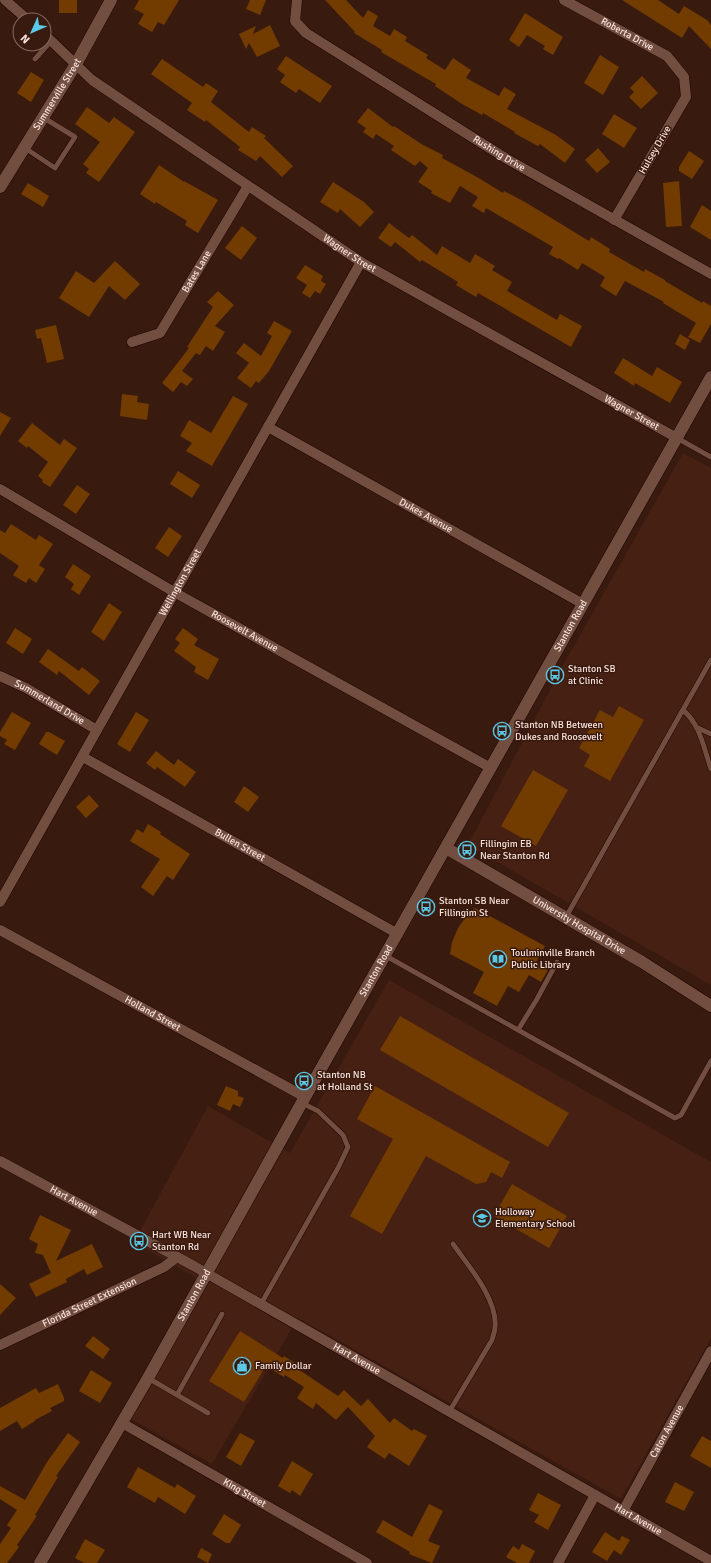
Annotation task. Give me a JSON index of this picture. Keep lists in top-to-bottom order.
{
  "streets": {
    "street": [
      "Roberta Drive",
      "Summerville Street",
      "Hulsey Drive",
      "Rushing Drive",
      "Wagner Street",
      "Bates Lane",
      "Dukes Avenue",
      "Wellington Street",
      "Stanton Road",
      "Roosevelt Avenue",
      "Summerland Drive",
      "Bullen Street",
      "University Hospital Drive",
      "Holland Street",
      "Hart Avenue",
      "Florida Street Extension",
      "Caton Avenue",
      "King Street"
    ]
  },
  "crossings": [
    ["Roberta Drive", "Hulsey Drive"],
    ["Summerville Street", "Wagner Street"],
    ["Hulsey Drive", "Rushing Drive"],
    ["Wagner Street", "Bates Lane"],
    ["Wagner Street", "Wellington Street"],
    ["Wagner Street", "Stanton Road"],
    ["Dukes Avenue", "Wellington Street"],
    ["Dukes Avenue", "Stanton Road"],
    ["Wellington Street", "Roosevelt Avenue"],
    ["Wellington Street", "Summerland Drive"],
    ["Wellington Street", "Bullen Street"],
    ["Stanton Road", "Roosevelt Avenue"],
    ["Stanton Road", "Bullen Street"],
    ["Stanton Road", "University Hospital Drive"],
    ["Stanton Road", "Holland Street"],
    ["Stanton Road", "Hart Avenue"],
    ["Stanton Road", "King Street"],
    ["Hart Avenue", "Florida Street Extension"],
    ["Hart Avenue", "Caton Avenue"]
  ],
  "places": {
    "bus stop": [
      "Stanton SB at Clinic",
      "Stanton NB Between Dukes and Roosevelt",
      "Fillingim EB Near Stanton Rd",
      "Stanton SB Near Fillingim St",
      "Stanton NB at Holland St",
      "Hart WB Near Stanton Rd"
    ],
    "library": ["Toulminville Branch Public Library"],
    "school or university": ["Holloway Elementary School"],
    "shop": ["Family Dollar"]
  },
  "north": "bottom left"
}
